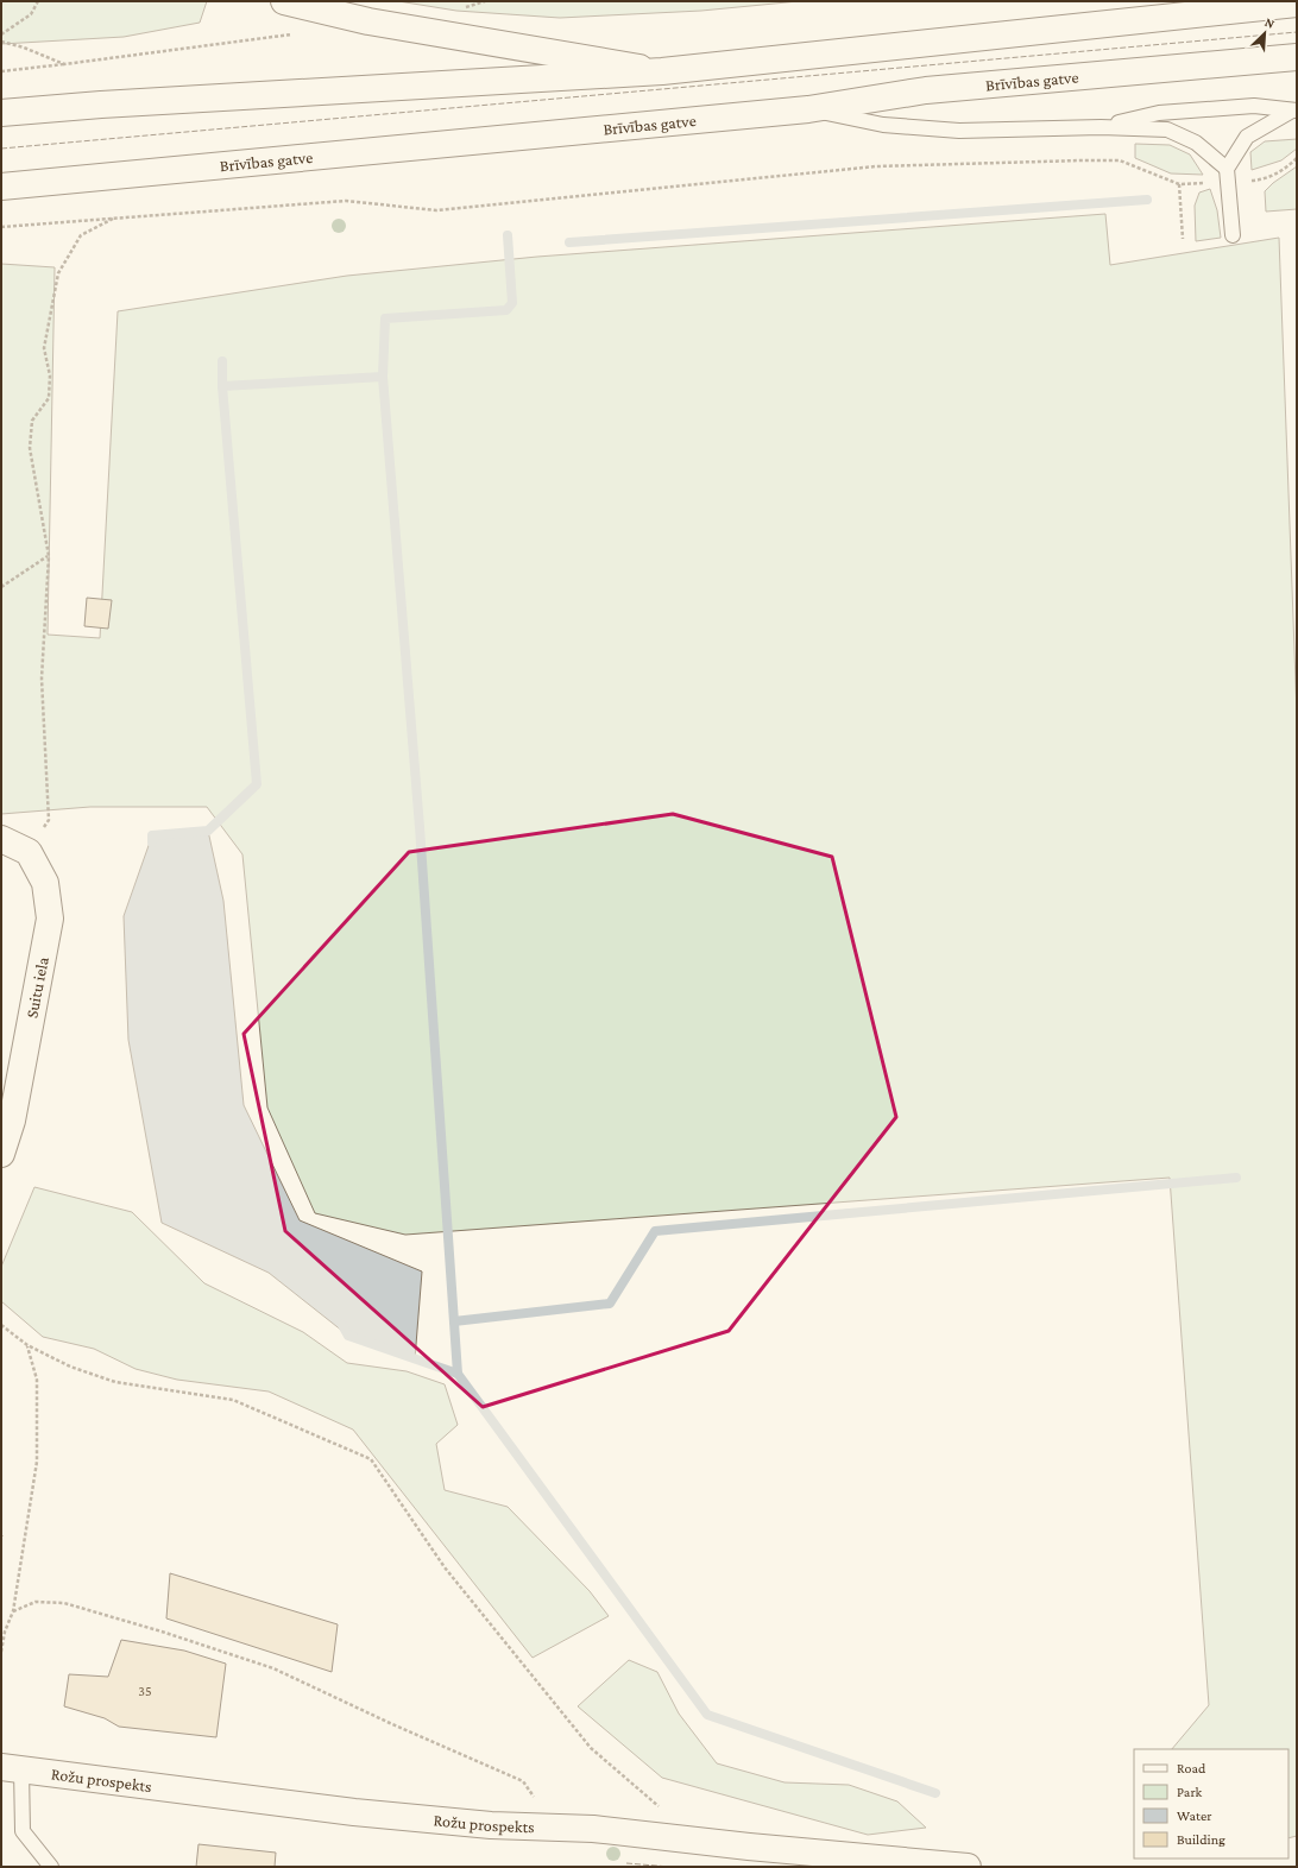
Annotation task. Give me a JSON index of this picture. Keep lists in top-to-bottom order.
{
  "streets": {
    "main road": ["Brīvības gatve", "Suitu iela", "Rožu prospekts"]
  },
  "house_numbers": ["35"],
  "legend": [
    "Road",
    "Park",
    "Water",
    "Building"
  ],
  "north": "top right"
}
